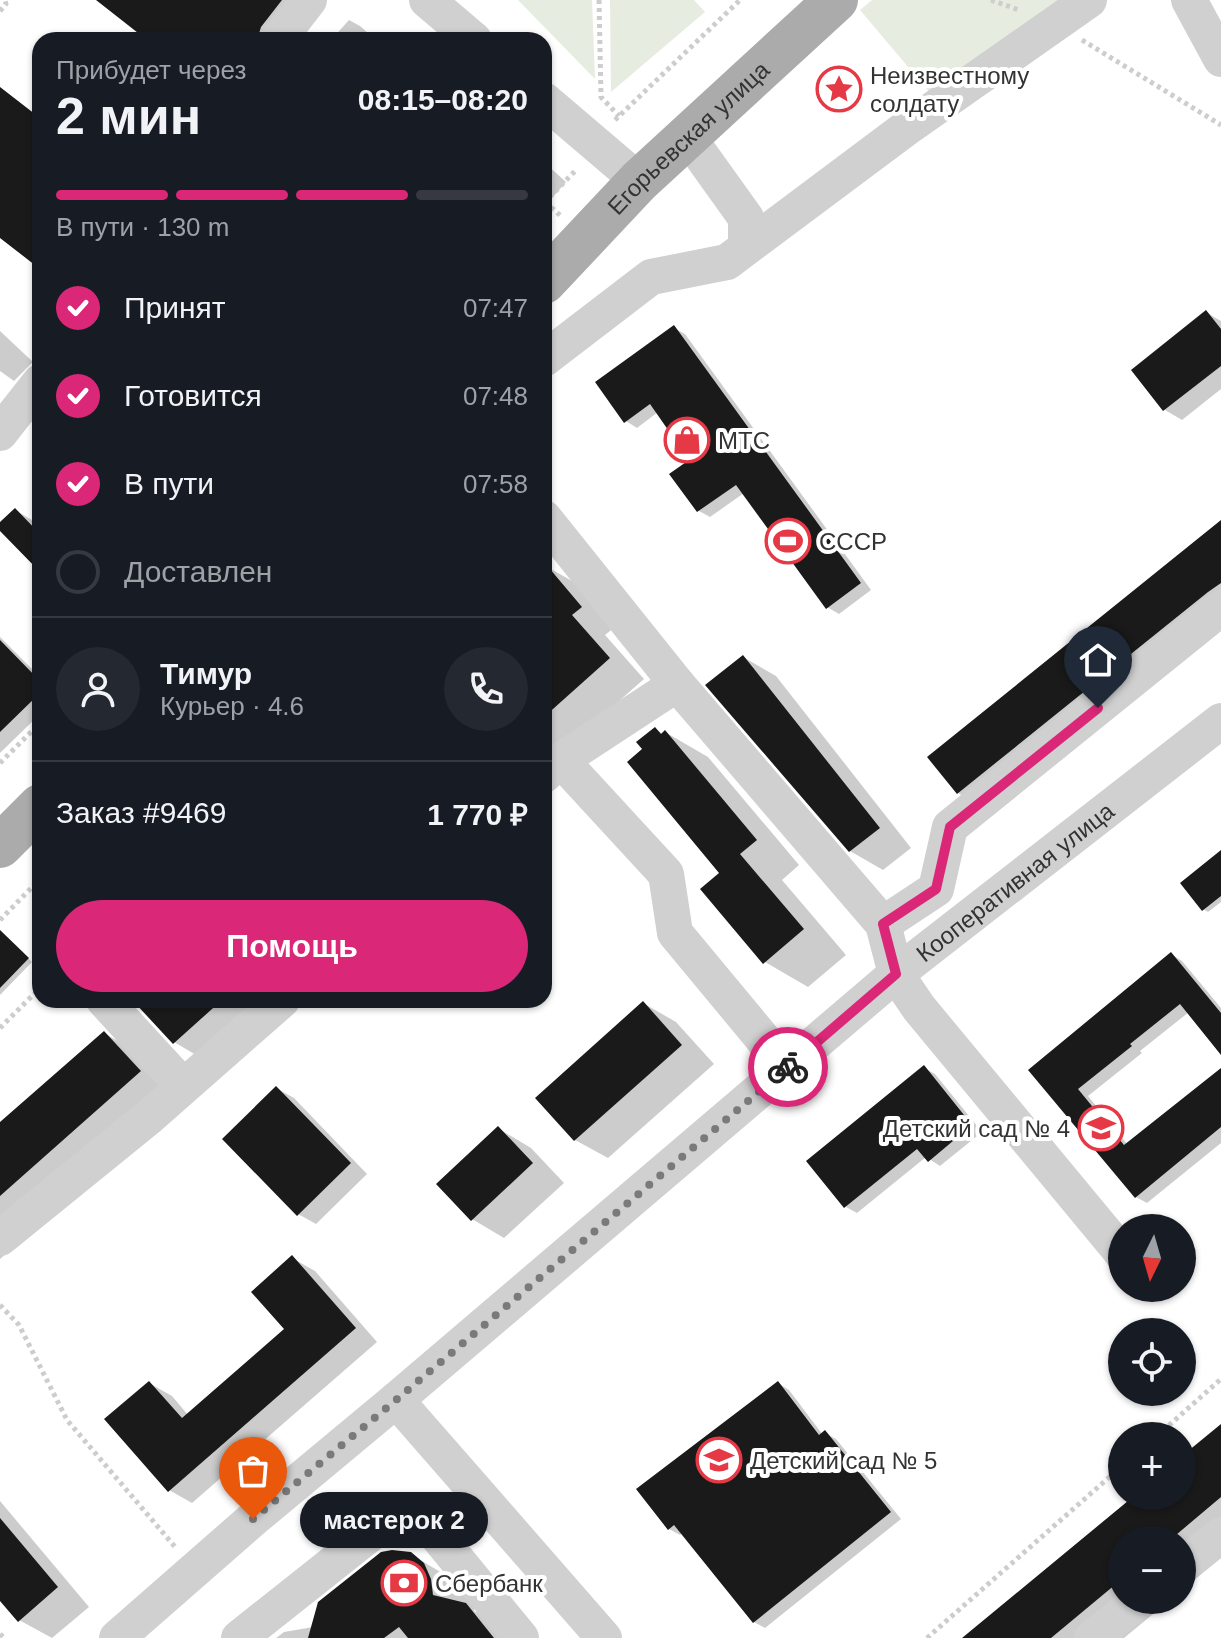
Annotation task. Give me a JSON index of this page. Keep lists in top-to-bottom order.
{
  "streets": {
    "main road": ["Егорьевская улица"],
    "street": ["Кооперативная улица"]
  },
  "places": {
    "place": ["Неизвестному солдату"],
    "shop": ["МТС"],
    "sports": ["СССР"],
    "school or university": ["Детский сад № 4", "Детский сад № 5"],
    "other": ["мастерок 2"],
    "bank": ["Сбербанк"]
  },
  "north": "bottom",
  "page": {
    "heading": ["2 мин", "Прибудет через", "08:15–08:20"],
    "panel": [
      "Тимур",
      "Курьер · 4.6",
      "Заказ #9469",
      "1 770 ₽"
    ],
    "bar": "В пути · 130 m",
    "list": [
      ["Принят", "07:47"],
      ["Готовится", "07:48"],
      ["В пути", "07:58"],
      "Доставлен"
    ],
    "buttons": "Помощь",
    "map_buttons": ["+", "−"],
    "bubble": "мастерок 2"
  }
}
